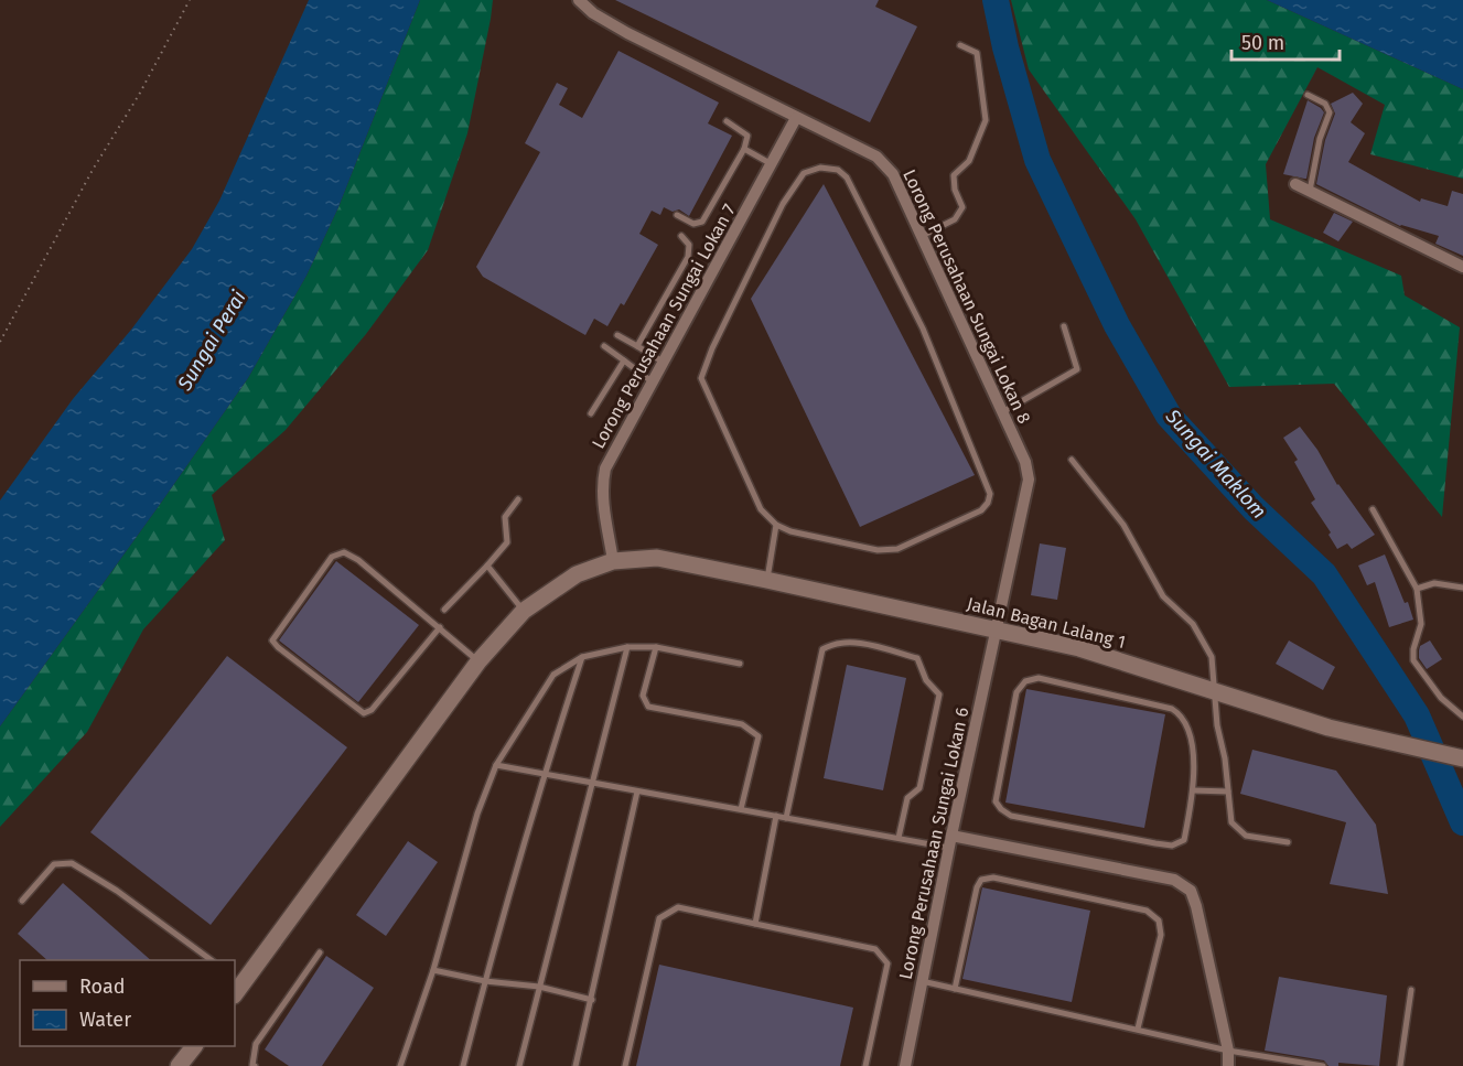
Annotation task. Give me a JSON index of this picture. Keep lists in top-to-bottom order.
{
  "streets": {
    "main road": ["Jalan Bagan Lalang 1"],
    "street": ["Lorong Perusahaan Sungai Lokan 8", "Lorong Perusahaan Sungai Lokan 7", "Lorong Perusahaan Sungai Lokan 6"]
  },
  "crossings": [
    ["Lorong Perusahaan Sungai Lokan 8", "Lorong Perusahaan Sungai Lokan 7"],
    ["Lorong Perusahaan Sungai Lokan 8", "Jalan Bagan Lalang 1"],
    ["Lorong Perusahaan Sungai Lokan 8", "Lorong Perusahaan Sungai Lokan 6"],
    ["Lorong Perusahaan Sungai Lokan 7", "Jalan Bagan Lalang 1"],
    ["Jalan Bagan Lalang 1", "Lorong Perusahaan Sungai Lokan 6"]
  ],
  "water": ["Sungai Perai", "Sungai Maklom"],
  "legend": ["Road", "Water"],
  "scale_bar": "50 m"
}
